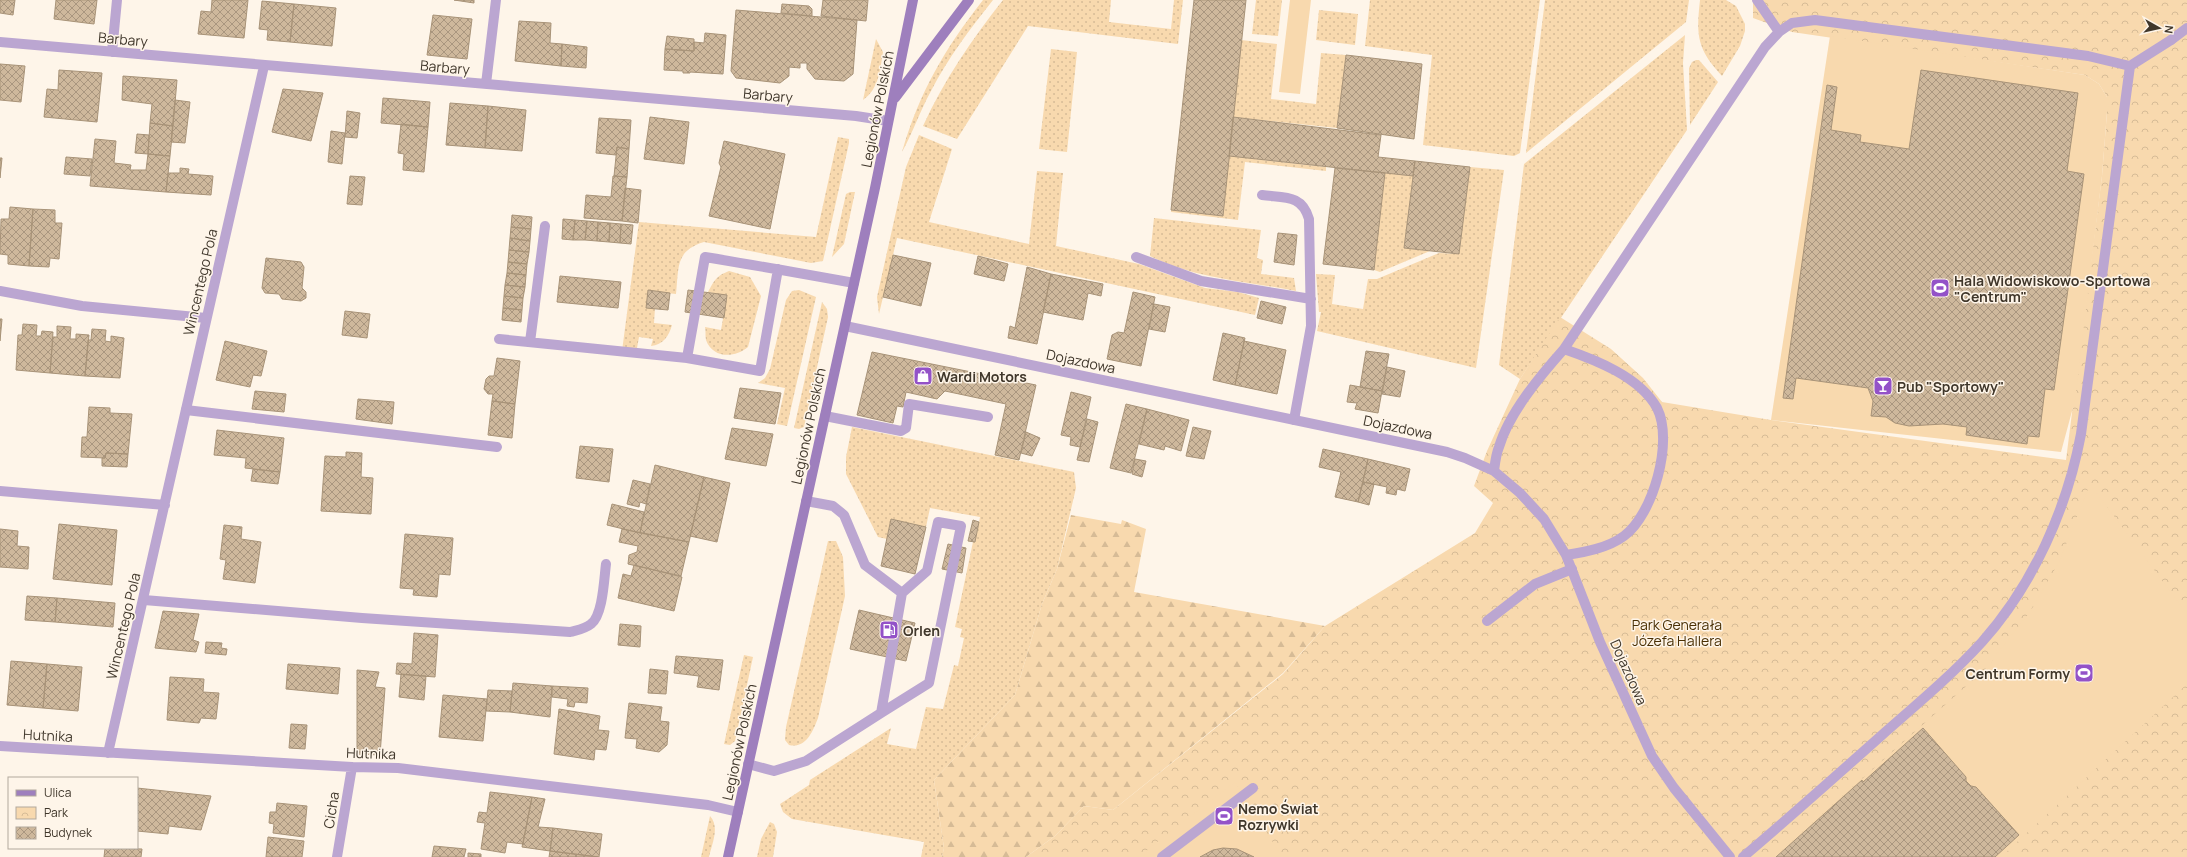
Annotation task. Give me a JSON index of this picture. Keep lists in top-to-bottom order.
{
  "streets": {
    "street": [
      "Barbary",
      "Legionów Polskich",
      "Wincentego Pola",
      "Dojazdowa",
      "Hutnika",
      "Cicha"
    ]
  },
  "crossings": [
    ["Barbary", "Legionów Polskich"],
    ["Barbary", "Wincentego Pola"],
    ["Legionów Polskich", "Dojazdowa"],
    ["Legionów Polskich", "Hutnika"],
    ["Wincentego Pola", "Hutnika"],
    ["Hutnika", "Cicha"]
  ],
  "parks": ["Park Generała Józefa Hallera"],
  "places": {
    "sports": ["Hala Widowiskowo-Sportowa \"Centrum\"", "Centrum Formy", "Nemo Świat Rozrywki"],
    "shop": ["Wardi Motors"],
    "bar": ["Pub \"Sportowy\""],
    "fuel station": ["Orlen"]
  },
  "legend": ["Ulica", "Park", "Budynek"],
  "north": "right"
}
